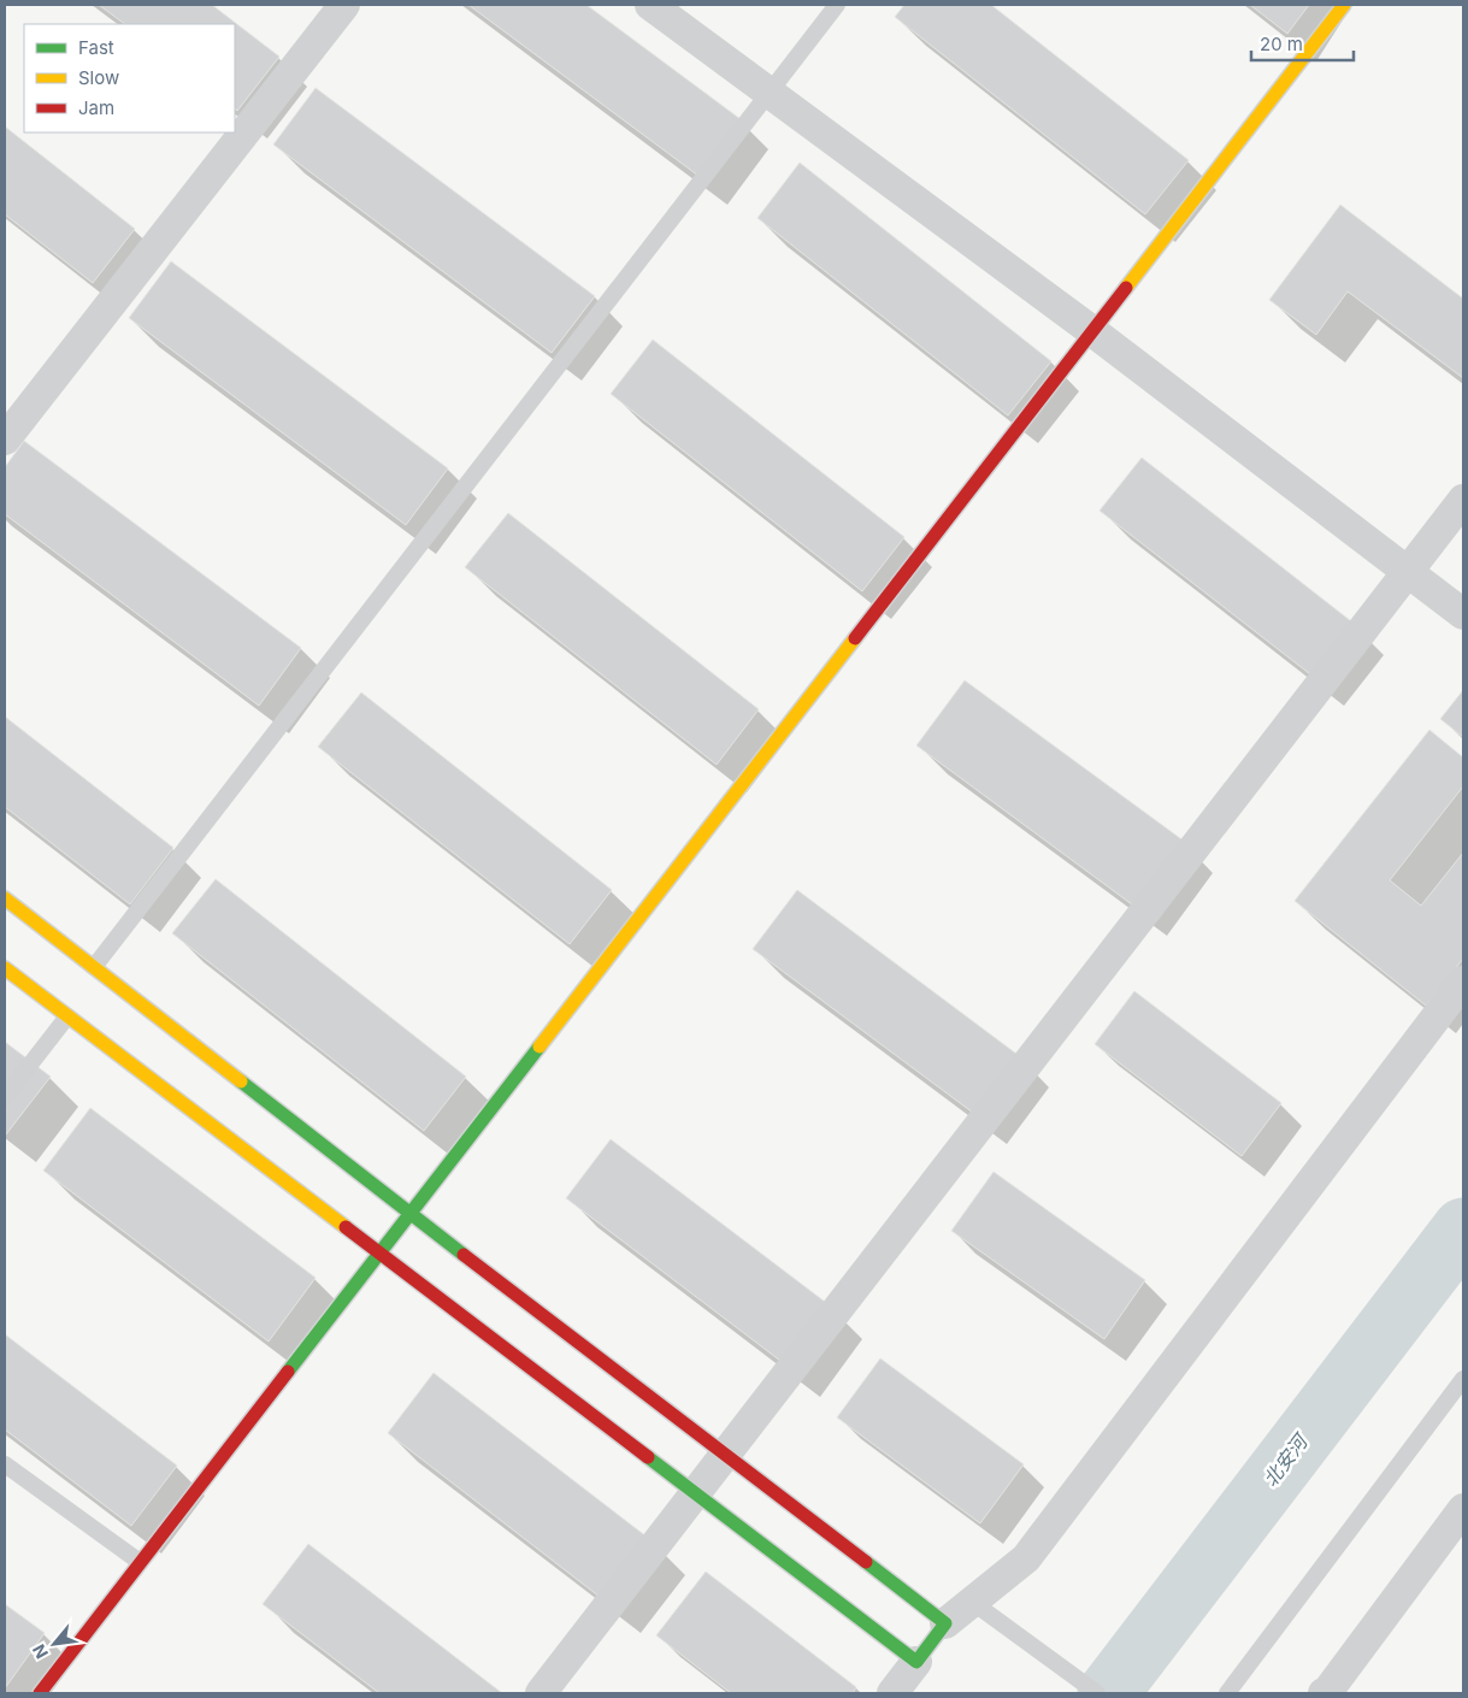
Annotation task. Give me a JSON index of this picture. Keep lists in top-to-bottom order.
{
  "water": ["北安河"],
  "legend": ["Fast", "Slow", "Jam"],
  "scale_bar": "20 m",
  "north": "bottom left"
}
